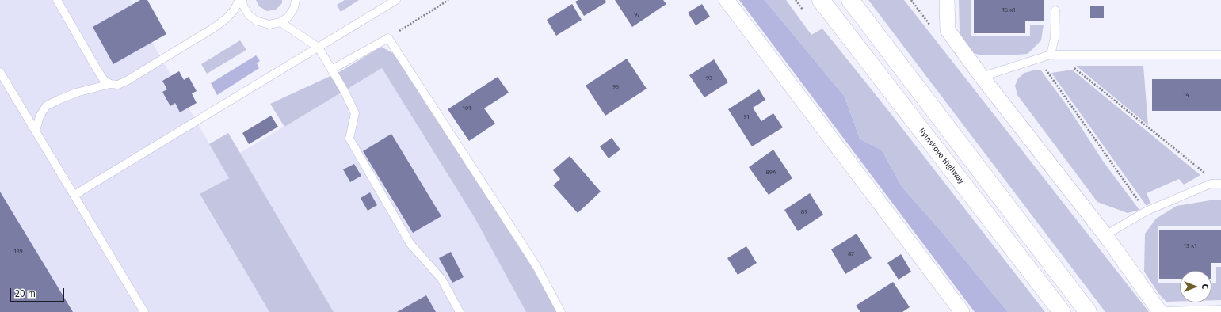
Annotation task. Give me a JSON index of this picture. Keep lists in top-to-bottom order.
{
  "streets": {
    "main road": ["Ilyinskoye Highway"]
  },
  "house_numbers": [
    "15 к1",
    "97",
    "93",
    "95",
    "14",
    "101",
    "91",
    "89А",
    "89",
    "13 к1",
    "139",
    "87"
  ],
  "scale_bar": "20 m",
  "north": "right"
}
